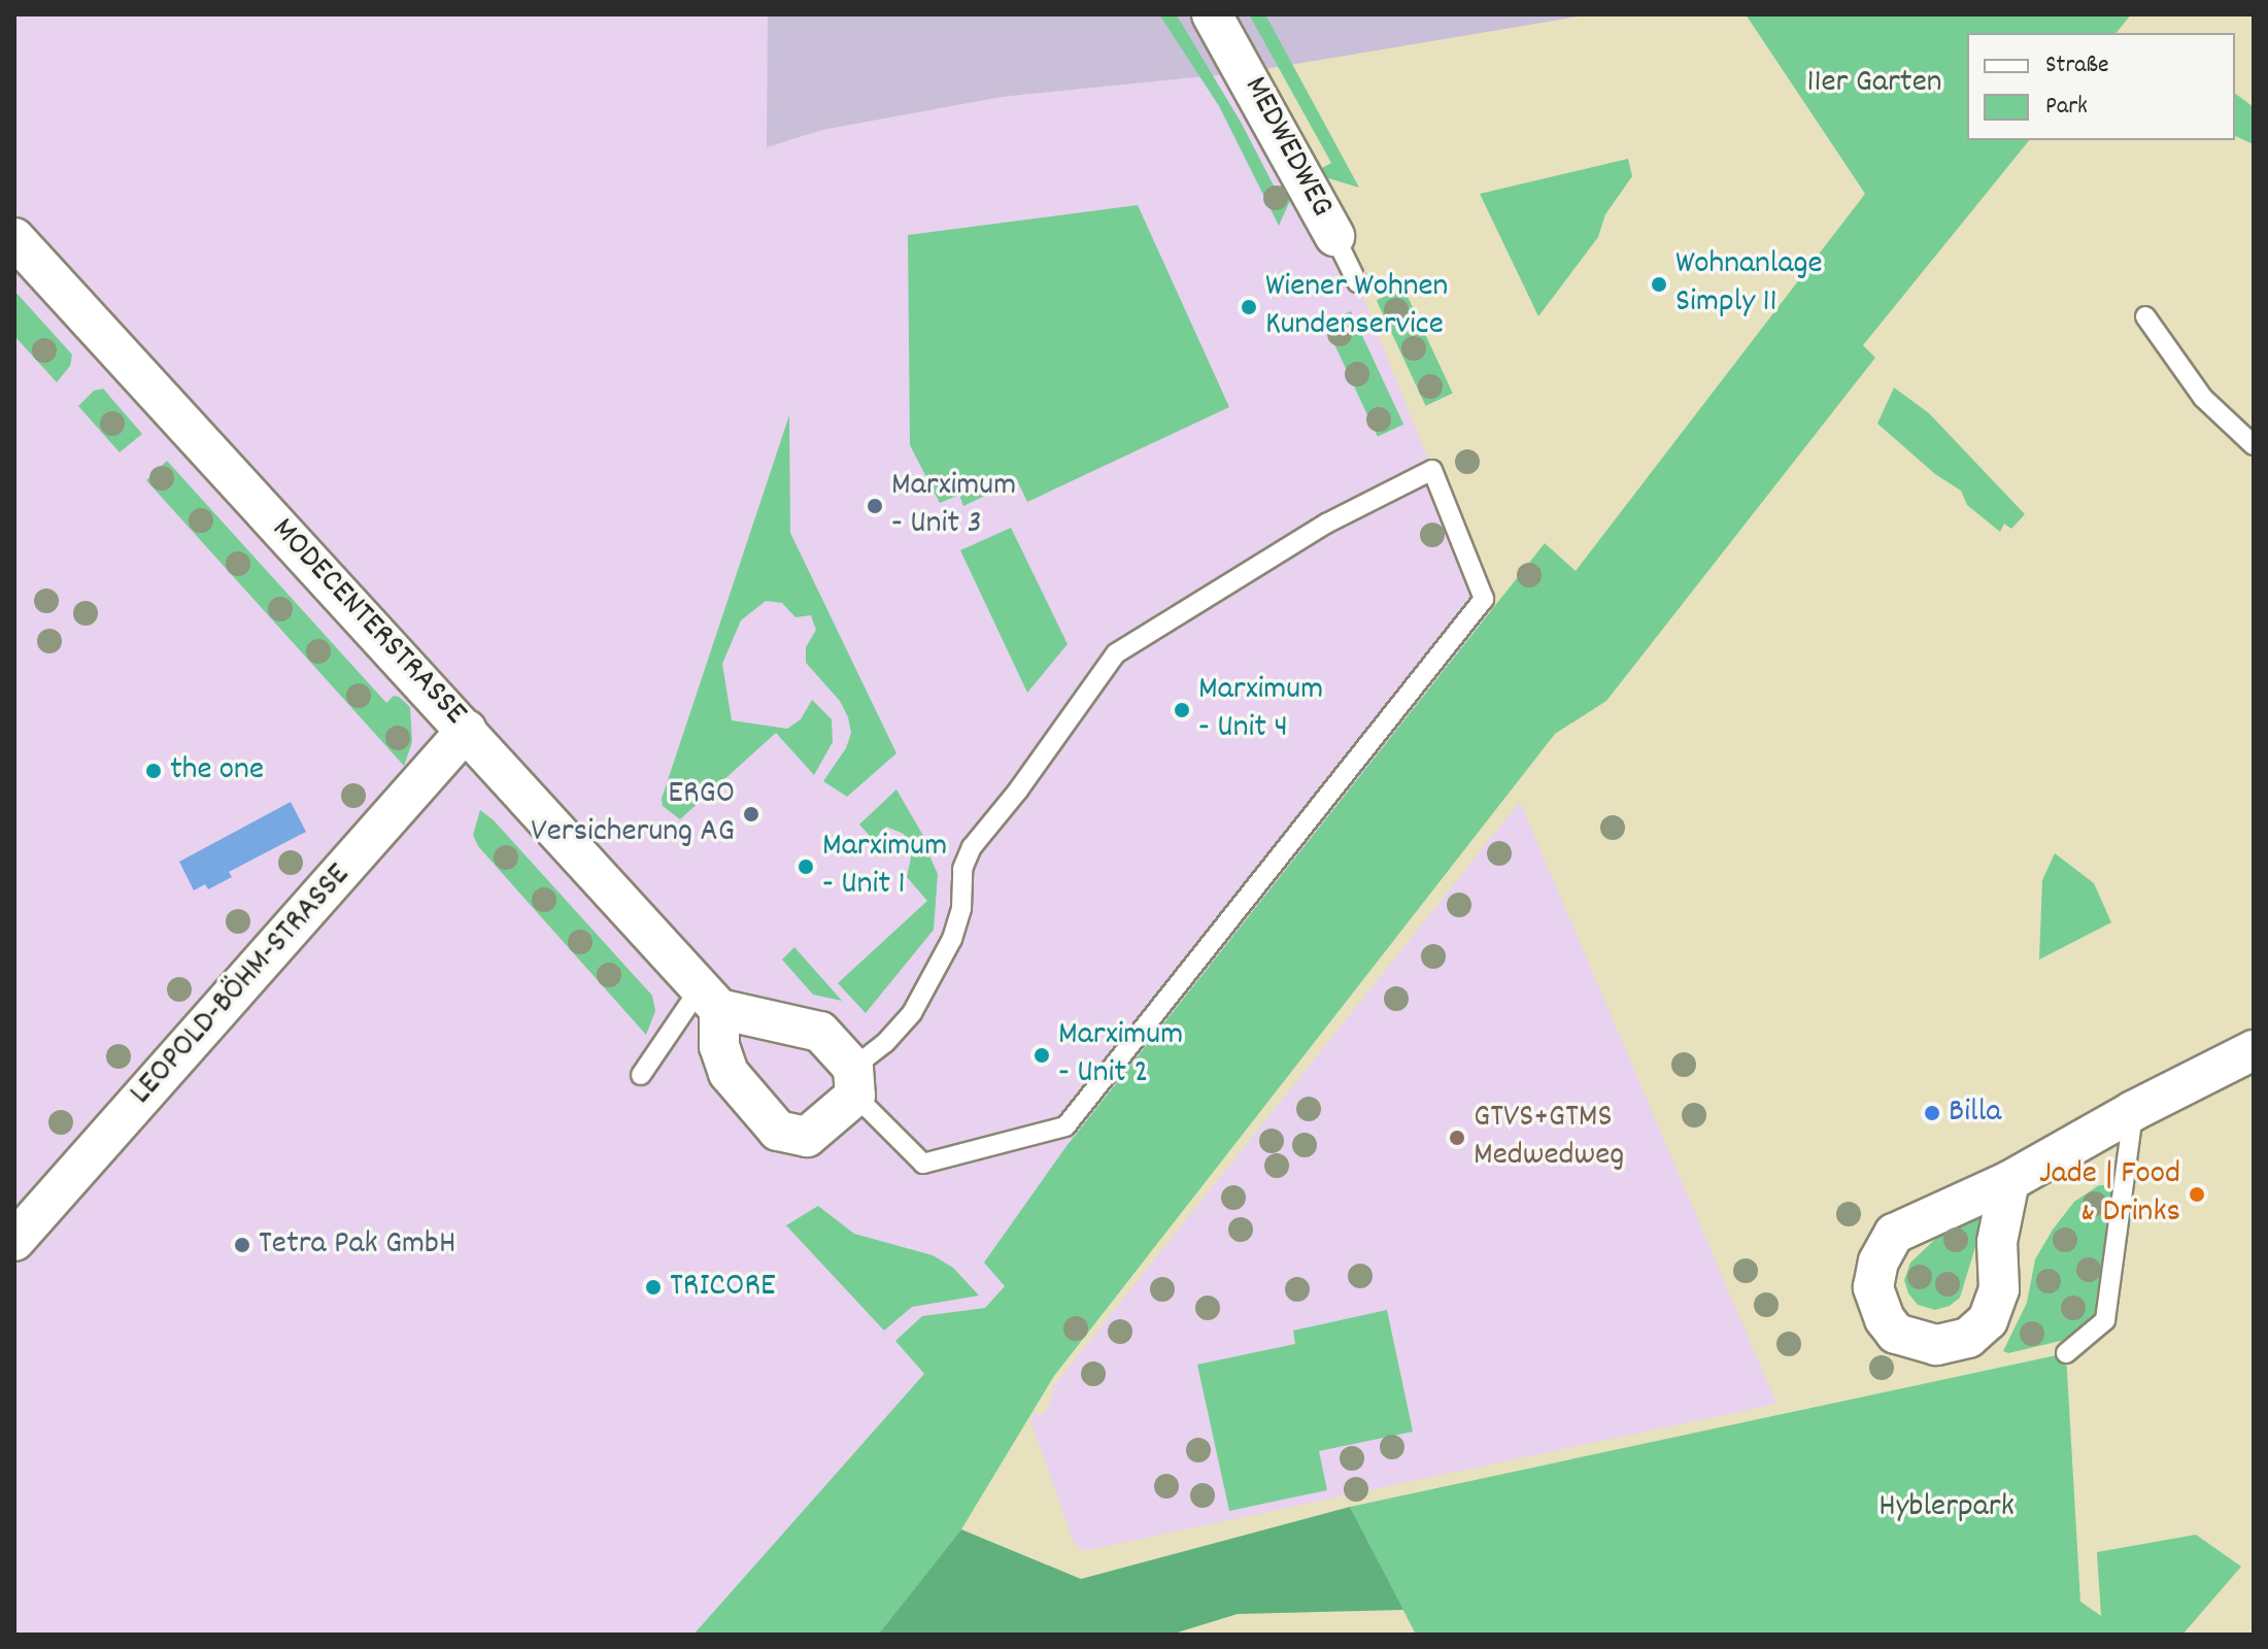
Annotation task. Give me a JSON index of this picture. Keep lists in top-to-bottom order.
{
  "streets": {
    "street": ["MEDWEDWEG", "MODECENTERSTRASSE", "LEOPOLD-BÖHM-STRASSE"]
  },
  "crossings": [
    ["MODECENTERSTRASSE", "LEOPOLD-BÖHM-STRASSE"]
  ],
  "parks": ["11er Garten", "Hyblerpark"],
  "places": [
    "Wohnanlage Simply 11",
    "Wiener Wohnen Kundenservice",
    "Marximum - Unit 3",
    "Marximum - Unit 4",
    "the one",
    "ERGO Versicherung AG",
    "Marximum - Unit 1",
    "Marximum - Unit 2",
    "Billa",
    "GTVS+GTMS Medwedweg",
    "Jade | Food & Drinks",
    "Tetra Pak GmbH",
    "TRICORE"
  ],
  "legend": ["Straße", "Park"]
}
